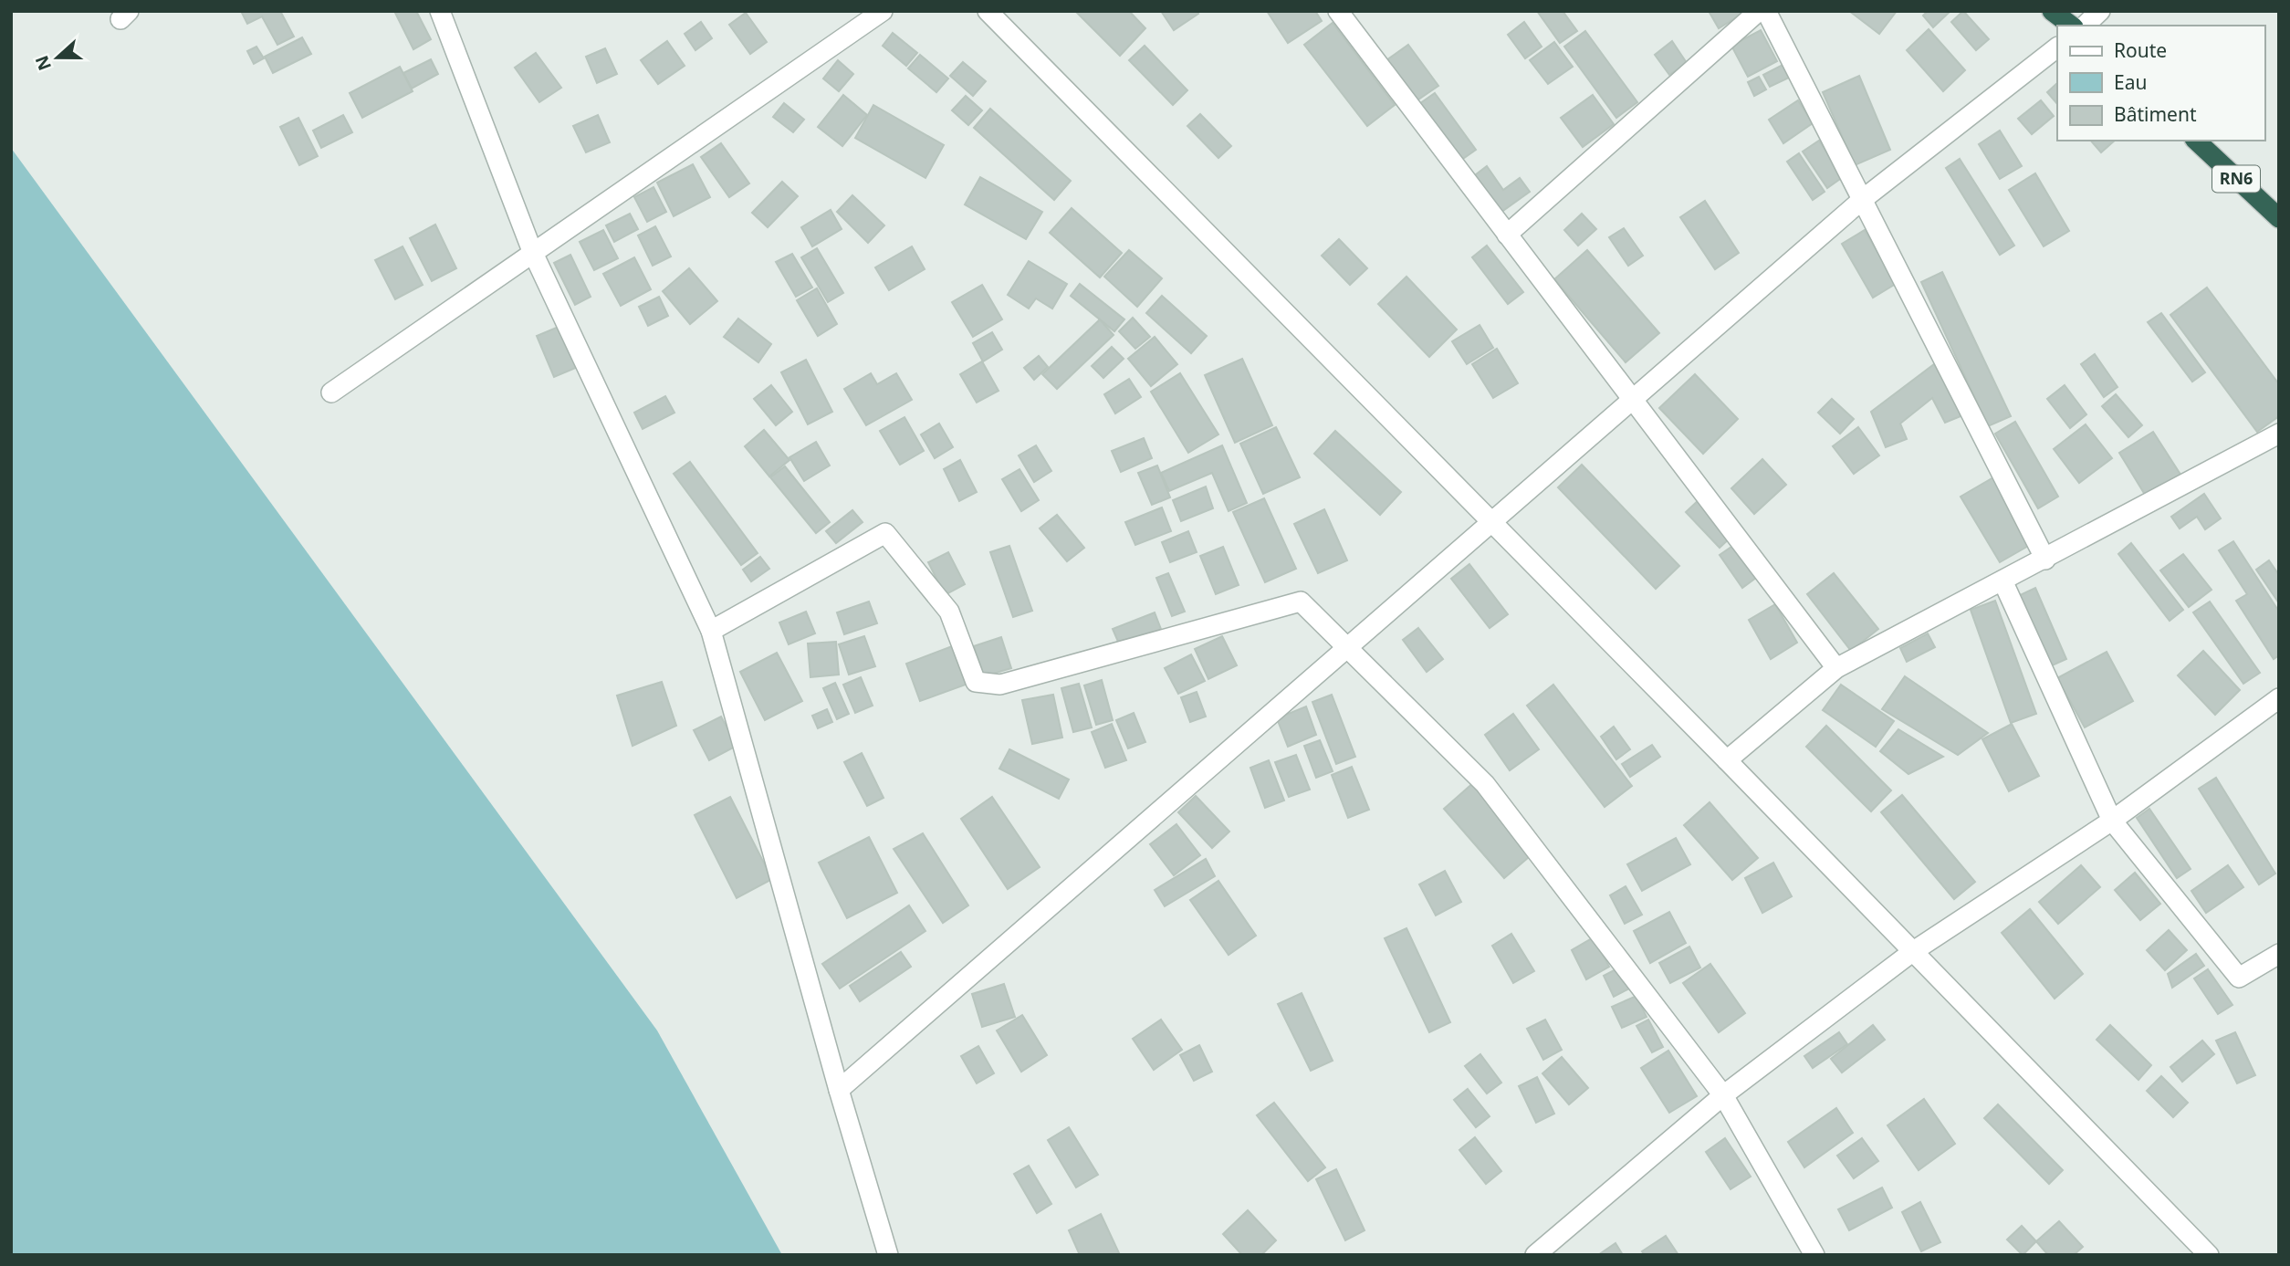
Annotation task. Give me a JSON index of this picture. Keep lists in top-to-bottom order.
{
  "streets": {
    "highway": ["RN6"]
  },
  "legend": ["Route", "Eau", "Bâtiment"],
  "north": "left"
}
